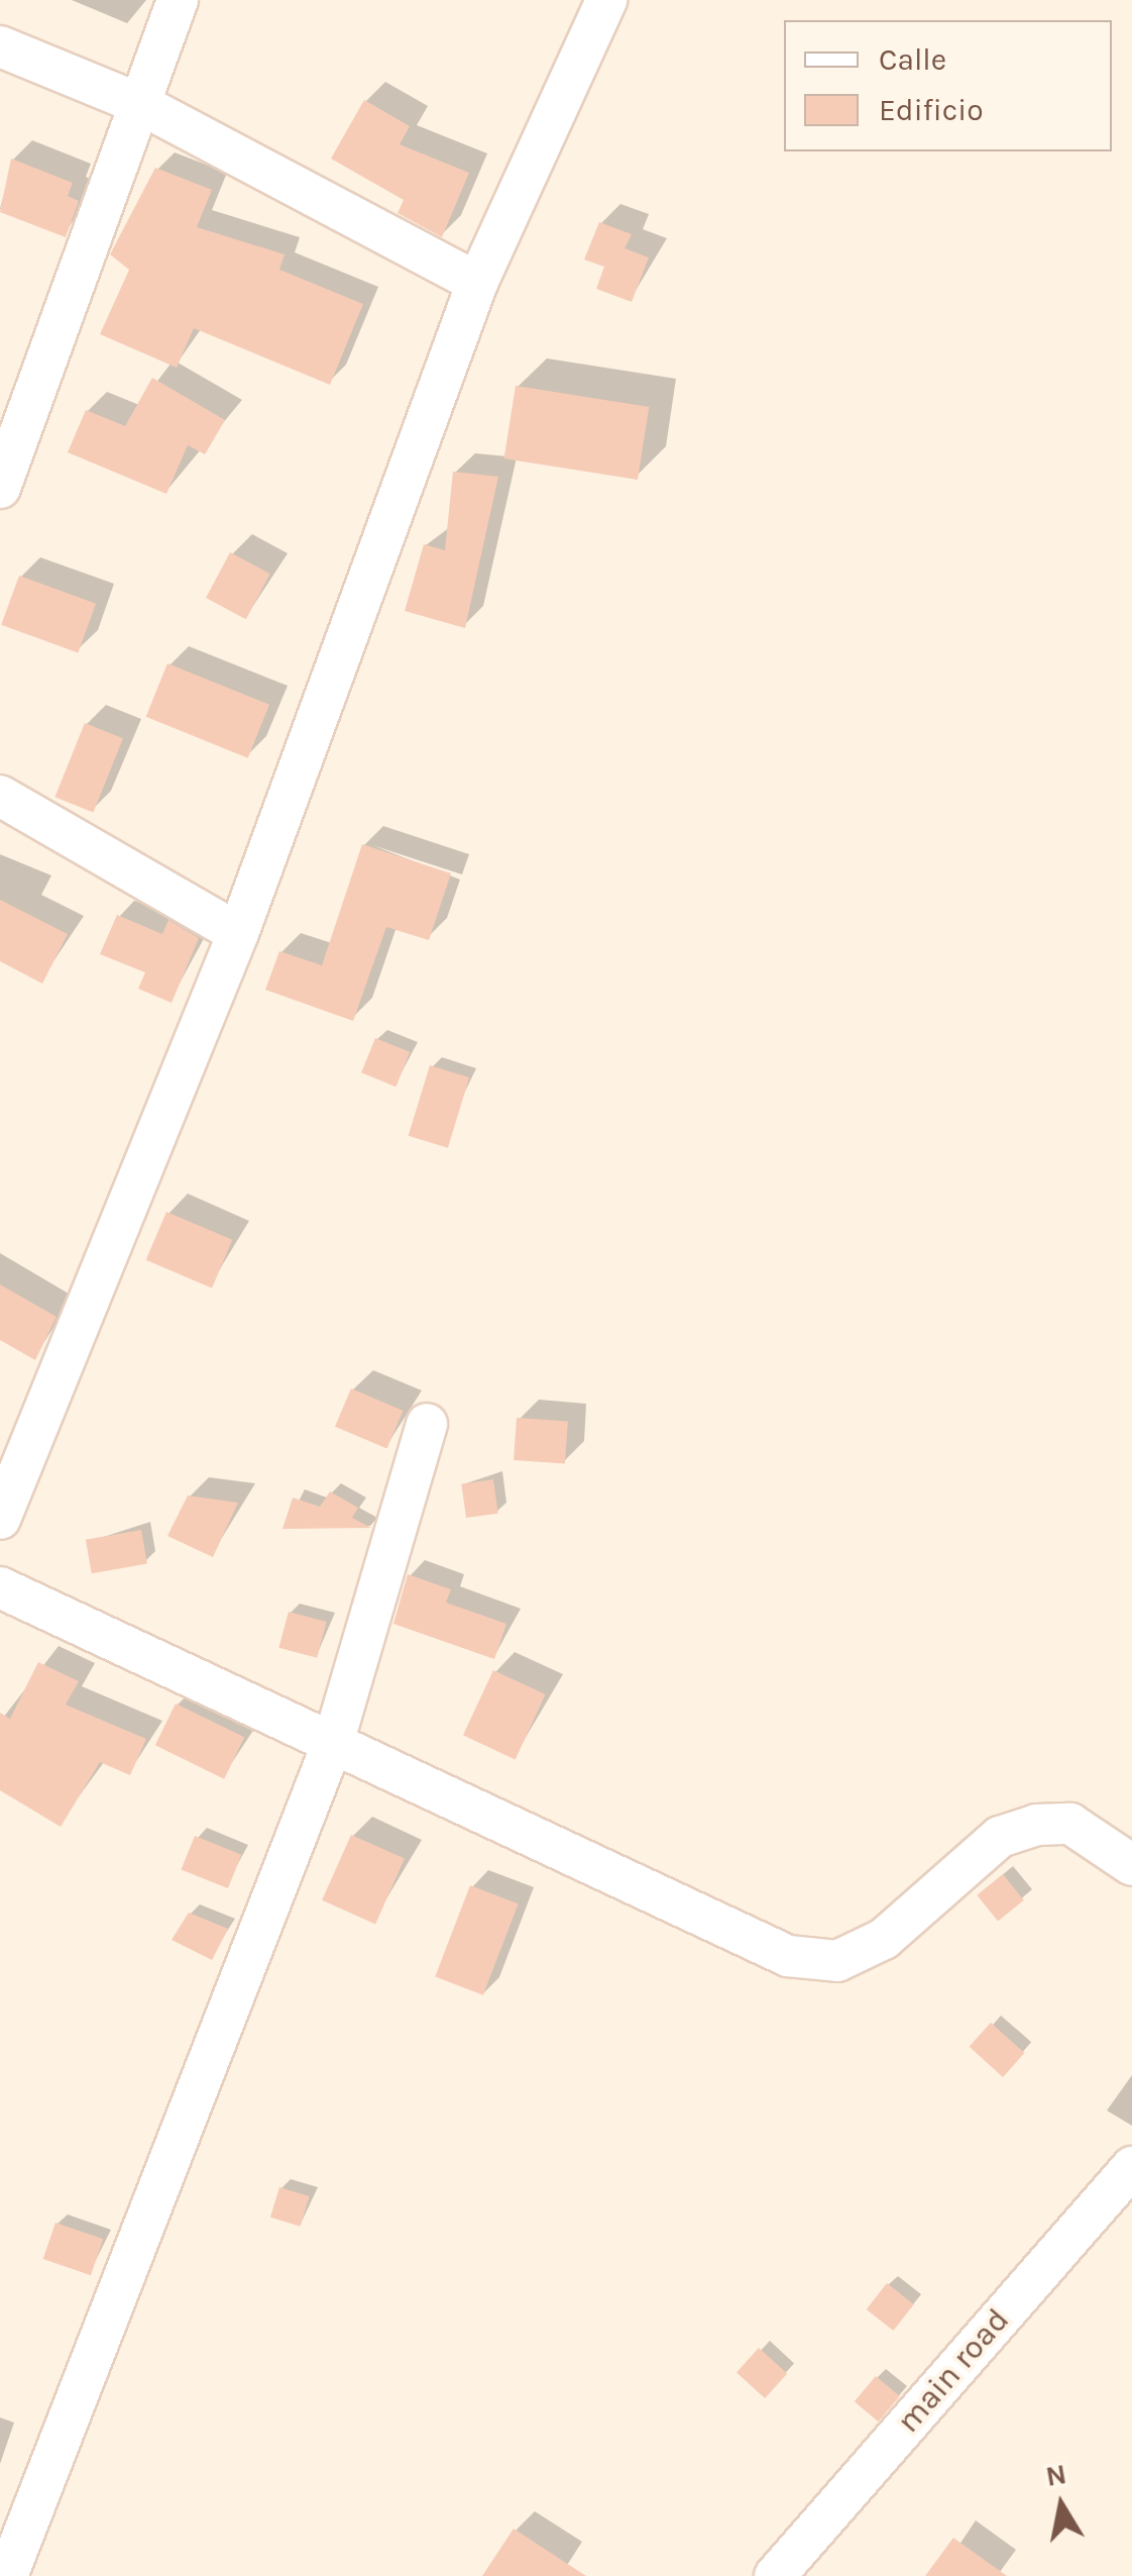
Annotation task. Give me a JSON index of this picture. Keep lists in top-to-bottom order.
{
  "streets": {
    "street": ["main road"]
  },
  "legend": ["Calle", "Edificio"],
  "north": "top"
}
